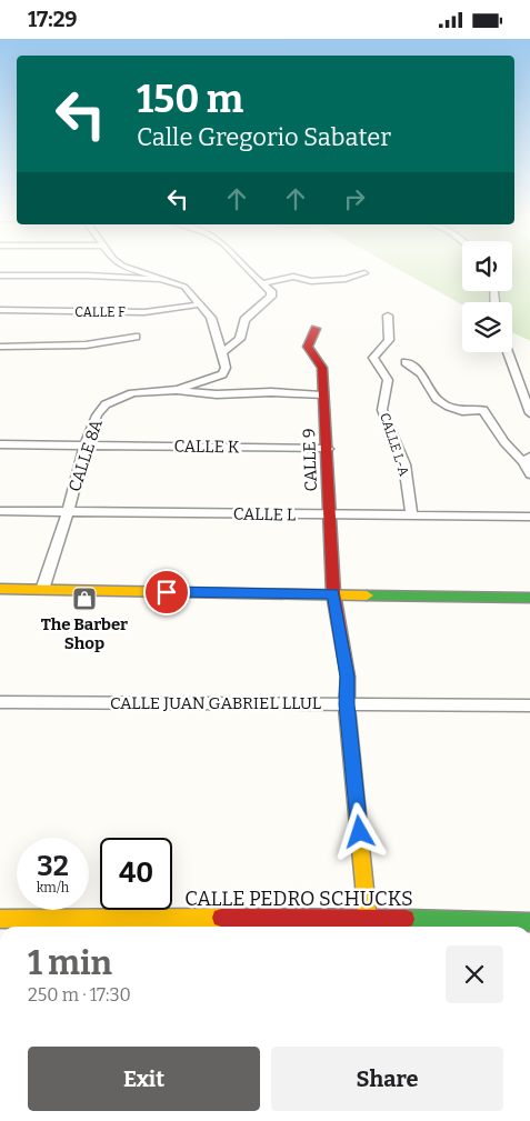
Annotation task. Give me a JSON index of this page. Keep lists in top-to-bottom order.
{
  "streets": {
    "street": [
      "CALLE F",
      "CALLE L-A",
      "CALLE K",
      "CALLE 8A",
      "CALLE 9",
      "CALLE L",
      "CALLE JUAN GABRIEL LLUL",
      "CALLE PEDRO SCHUCKS"
    ]
  },
  "crossings": [
    ["CALLE L-A", "CALLE L"],
    ["CALLE K", "CALLE 8A"],
    ["CALLE K", "CALLE 9"],
    ["CALLE 8A", "CALLE 9"],
    ["CALLE 8A", "CALLE L"],
    ["CALLE 9", "CALLE L"],
    ["CALLE 9", "CALLE JUAN GABRIEL LLUL"],
    ["CALLE 9", "CALLE PEDRO SCHUCKS"]
  ],
  "places": {
    "shop": ["The Barber Shop"]
  },
  "page": {
    "status": "17:29",
    "turn": ["150 m", "Calle Gregorio Sabater"],
    "speed": "32 km/h",
    "limit": "40",
    "heading": ["1 min", "250 m · 17:30"],
    "buttons": ["Exit", "Share"]
  }
}
